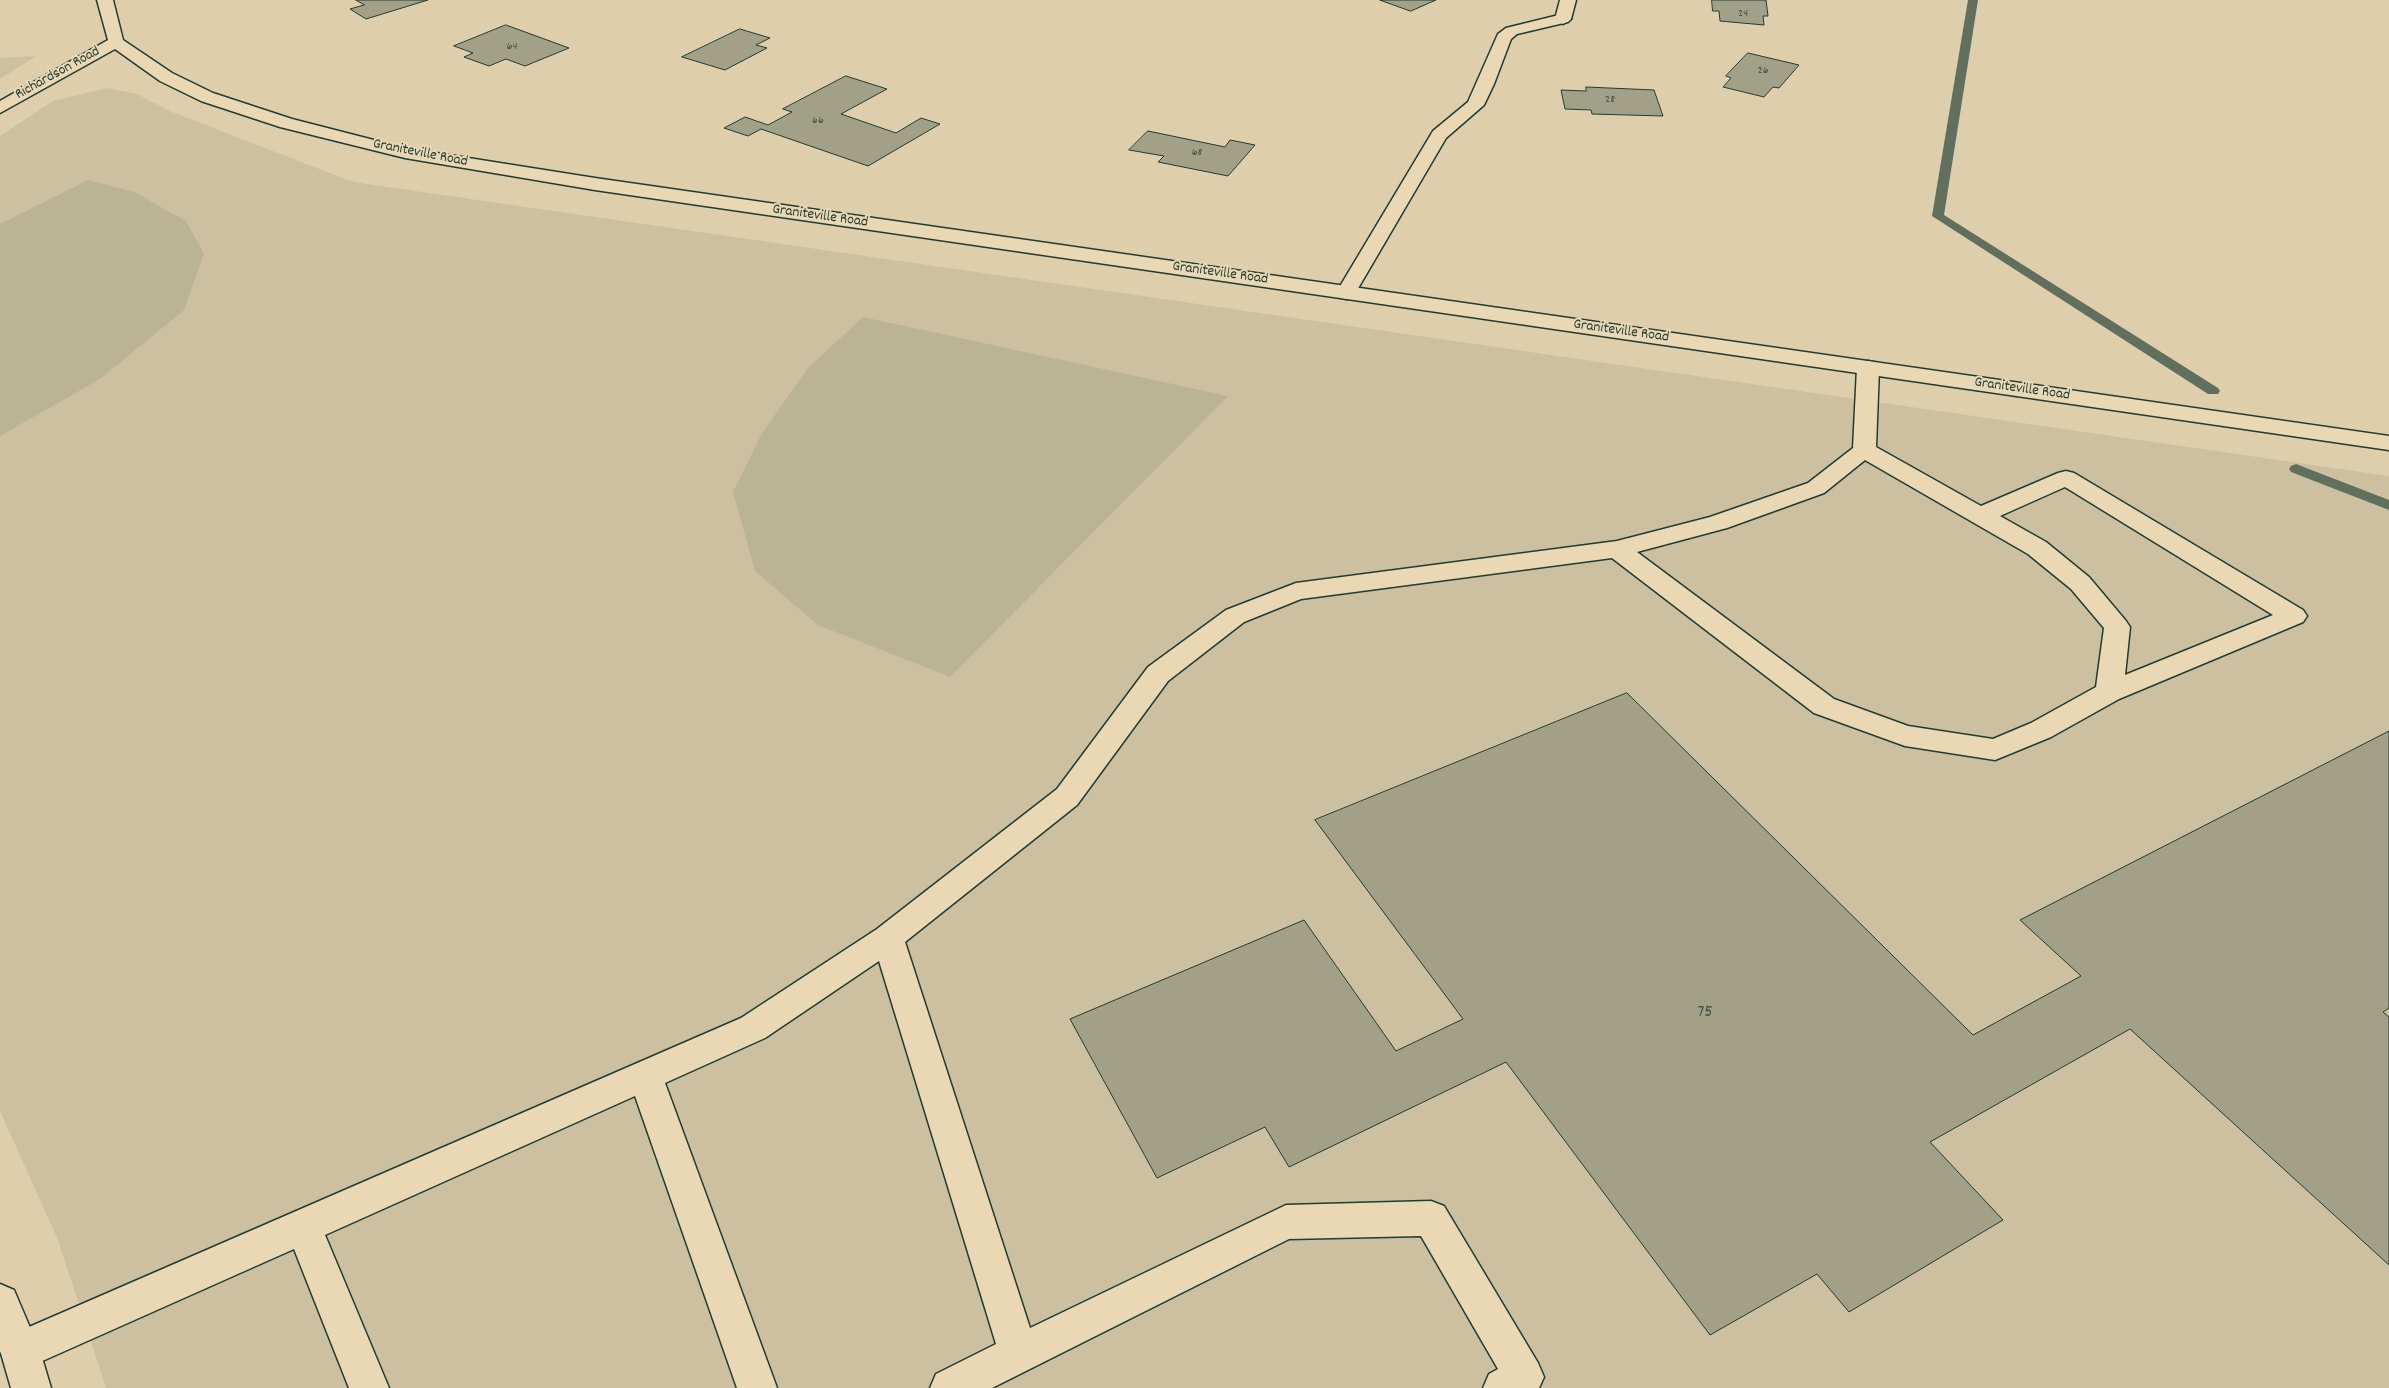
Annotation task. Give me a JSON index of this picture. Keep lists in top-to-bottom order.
{
  "streets": {
    "main road": ["Richardson Road", "Graniteville Road"]
  },
  "crossings": [
    ["Richardson Road", "Graniteville Road"]
  ],
  "house_numbers": [
    "24",
    "64",
    "26",
    "28",
    "66",
    "68",
    "75"
  ]
}
